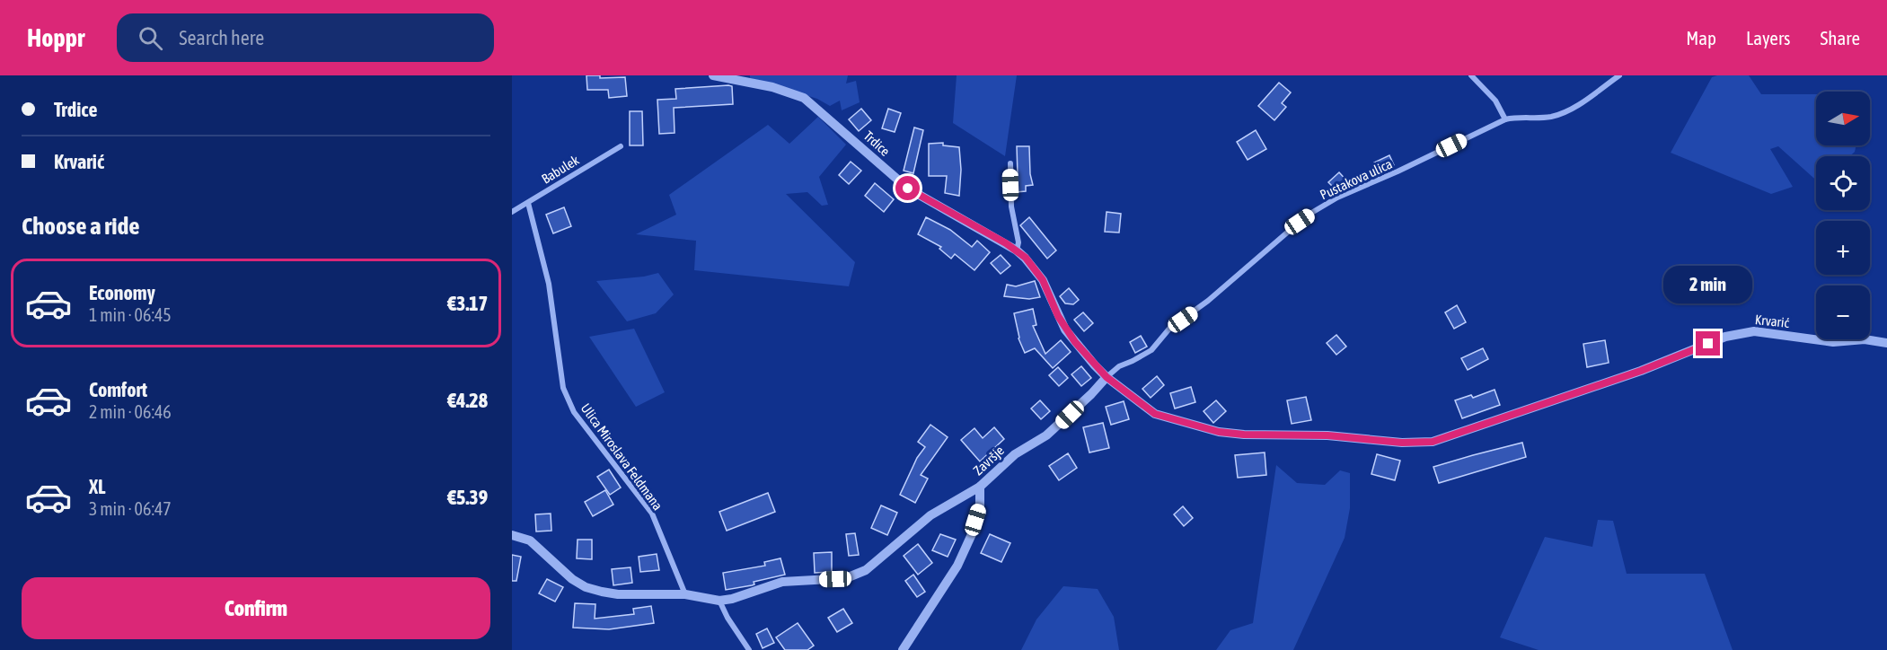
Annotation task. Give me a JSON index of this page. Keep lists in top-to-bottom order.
{
  "streets": {
    "street": [
      "Trdice",
      "Babulek",
      "Pustakova ulica",
      "Krvarić",
      "Ulica Miroslava Feldmana",
      "Završje"
    ]
  },
  "crossings": [
    ["Trdice", "Pustakova ulica"],
    ["Trdice", "Krvarić"],
    ["Trdice", "Završje"],
    ["Babulek", "Ulica Miroslava Feldmana"],
    ["Pustakova ulica", "Krvarić"],
    ["Pustakova ulica", "Završje"],
    ["Krvarić", "Završje"]
  ],
  "north": "right",
  "page": {
    "header": "Hoppr",
    "search": "Search here",
    "nav": ["Map", "Layers", "Share"],
    "banner": ["Trdice", "Krvarić"],
    "map_buttons": ["+", "−"],
    "heading": "Choose a ride",
    "list": [
      {
        "name": "Economy",
        "note": "1 min · 06:45",
        "value": "€3.17"
      },
      {
        "name": "Comfort",
        "note": "2 min · 06:46",
        "value": "€4.28"
      },
      {
        "name": "XL",
        "note": "3 min · 06:47",
        "value": "€5.39"
      }
    ],
    "bubble": "2 min",
    "buttons": "Confirm"
  }
}
